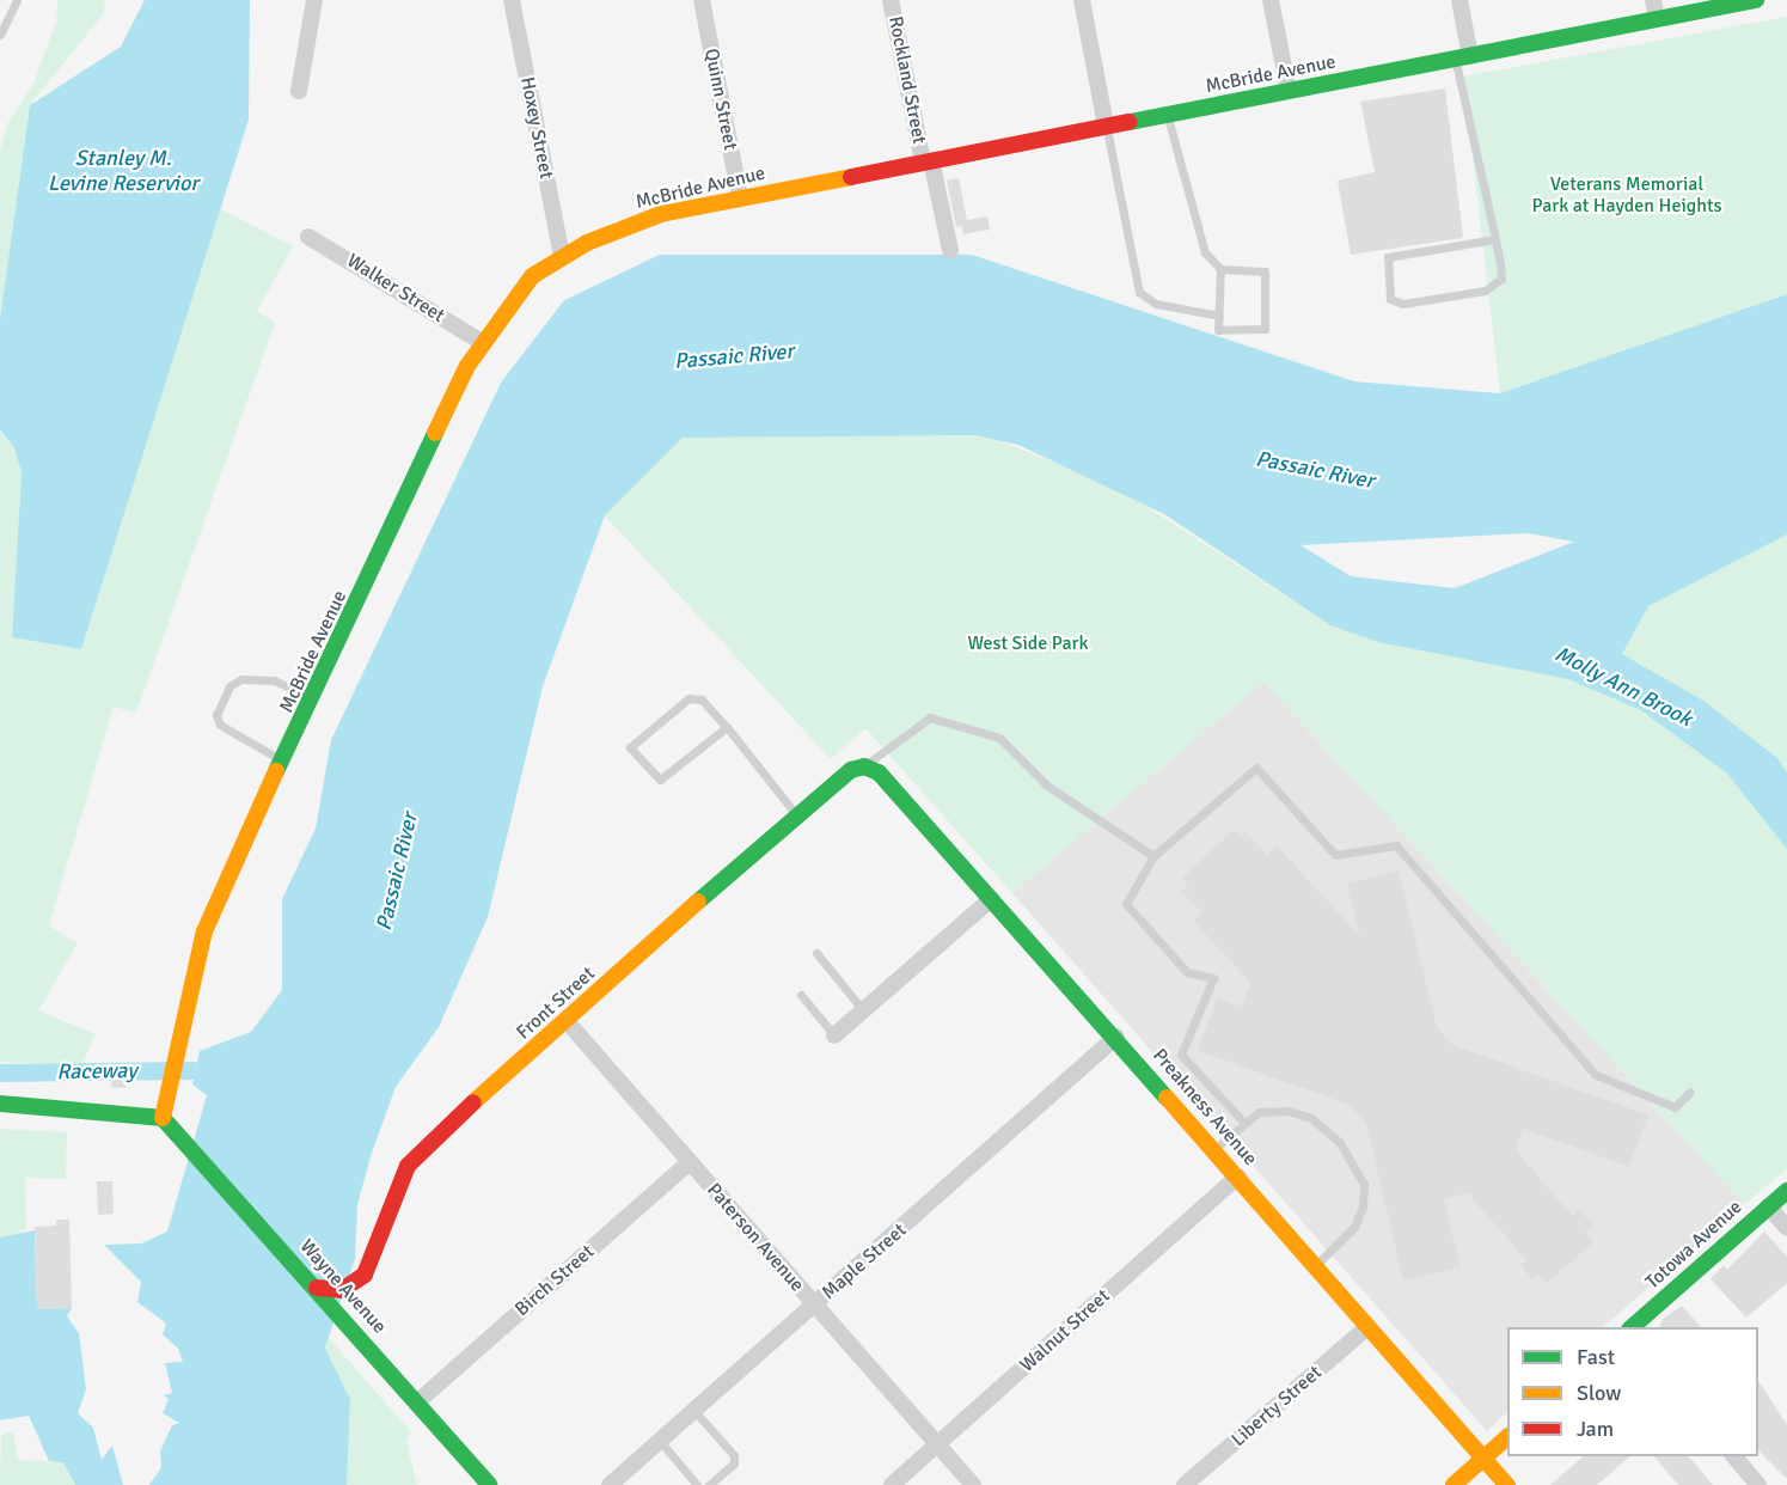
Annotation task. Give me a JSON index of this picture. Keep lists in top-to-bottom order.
{
  "streets": {
    "main road": [
      "McBride Avenue",
      "Front Street",
      "Preakness Avenue",
      "Totowa Avenue",
      "Wayne Avenue"
    ],
    "street": [
      "Rockland Street",
      "Quinn Street",
      "Hoxey Street",
      "Walker Street",
      "Paterson Avenue",
      "Maple Street",
      "Birch Street",
      "Walnut Street",
      "Liberty Street"
    ]
  },
  "crossings": [
    ["McBride Avenue", "Rockland Street"],
    ["McBride Avenue", "Quinn Street"],
    ["McBride Avenue", "Hoxey Street"],
    ["McBride Avenue", "Walker Street"],
    ["McBride Avenue", "Wayne Avenue"],
    ["Front Street", "Preakness Avenue"],
    ["Front Street", "Paterson Avenue"],
    ["Front Street", "Wayne Avenue"],
    ["Preakness Avenue", "Maple Street"],
    ["Preakness Avenue", "Walnut Street"],
    ["Preakness Avenue", "Liberty Street"],
    ["Paterson Avenue", "Maple Street"],
    ["Paterson Avenue", "Birch Street"],
    ["Paterson Avenue", "Walnut Street"],
    ["Birch Street", "Wayne Avenue"]
  ],
  "water": [
    "Stanley M. Levine Reservior",
    "Passaic River",
    "Molly Ann Brook",
    "Raceway"
  ],
  "parks": ["Veterans Memorial Park at Hayden Heights", "West Side Park"],
  "legend": ["Fast", "Slow", "Jam"]
}
